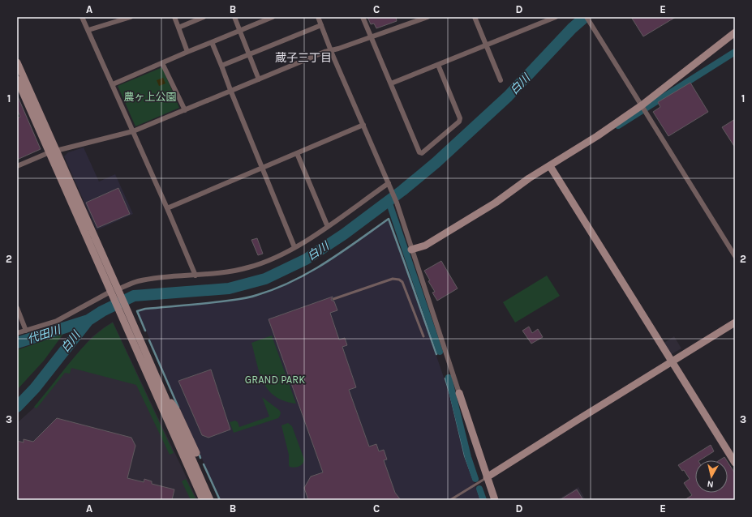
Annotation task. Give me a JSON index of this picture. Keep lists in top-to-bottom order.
{
  "districts": ["蔵子三丁目"],
  "water": ["白川", "代田川"],
  "parks": ["農ヶ上公園", "GRAND PARK"],
  "north": "bottom",
  "grid": {
    "columns": [
      "A",
      "B",
      "C",
      "D",
      "E"
    ],
    "rows": ["1", "2", "3"]
  }
}
